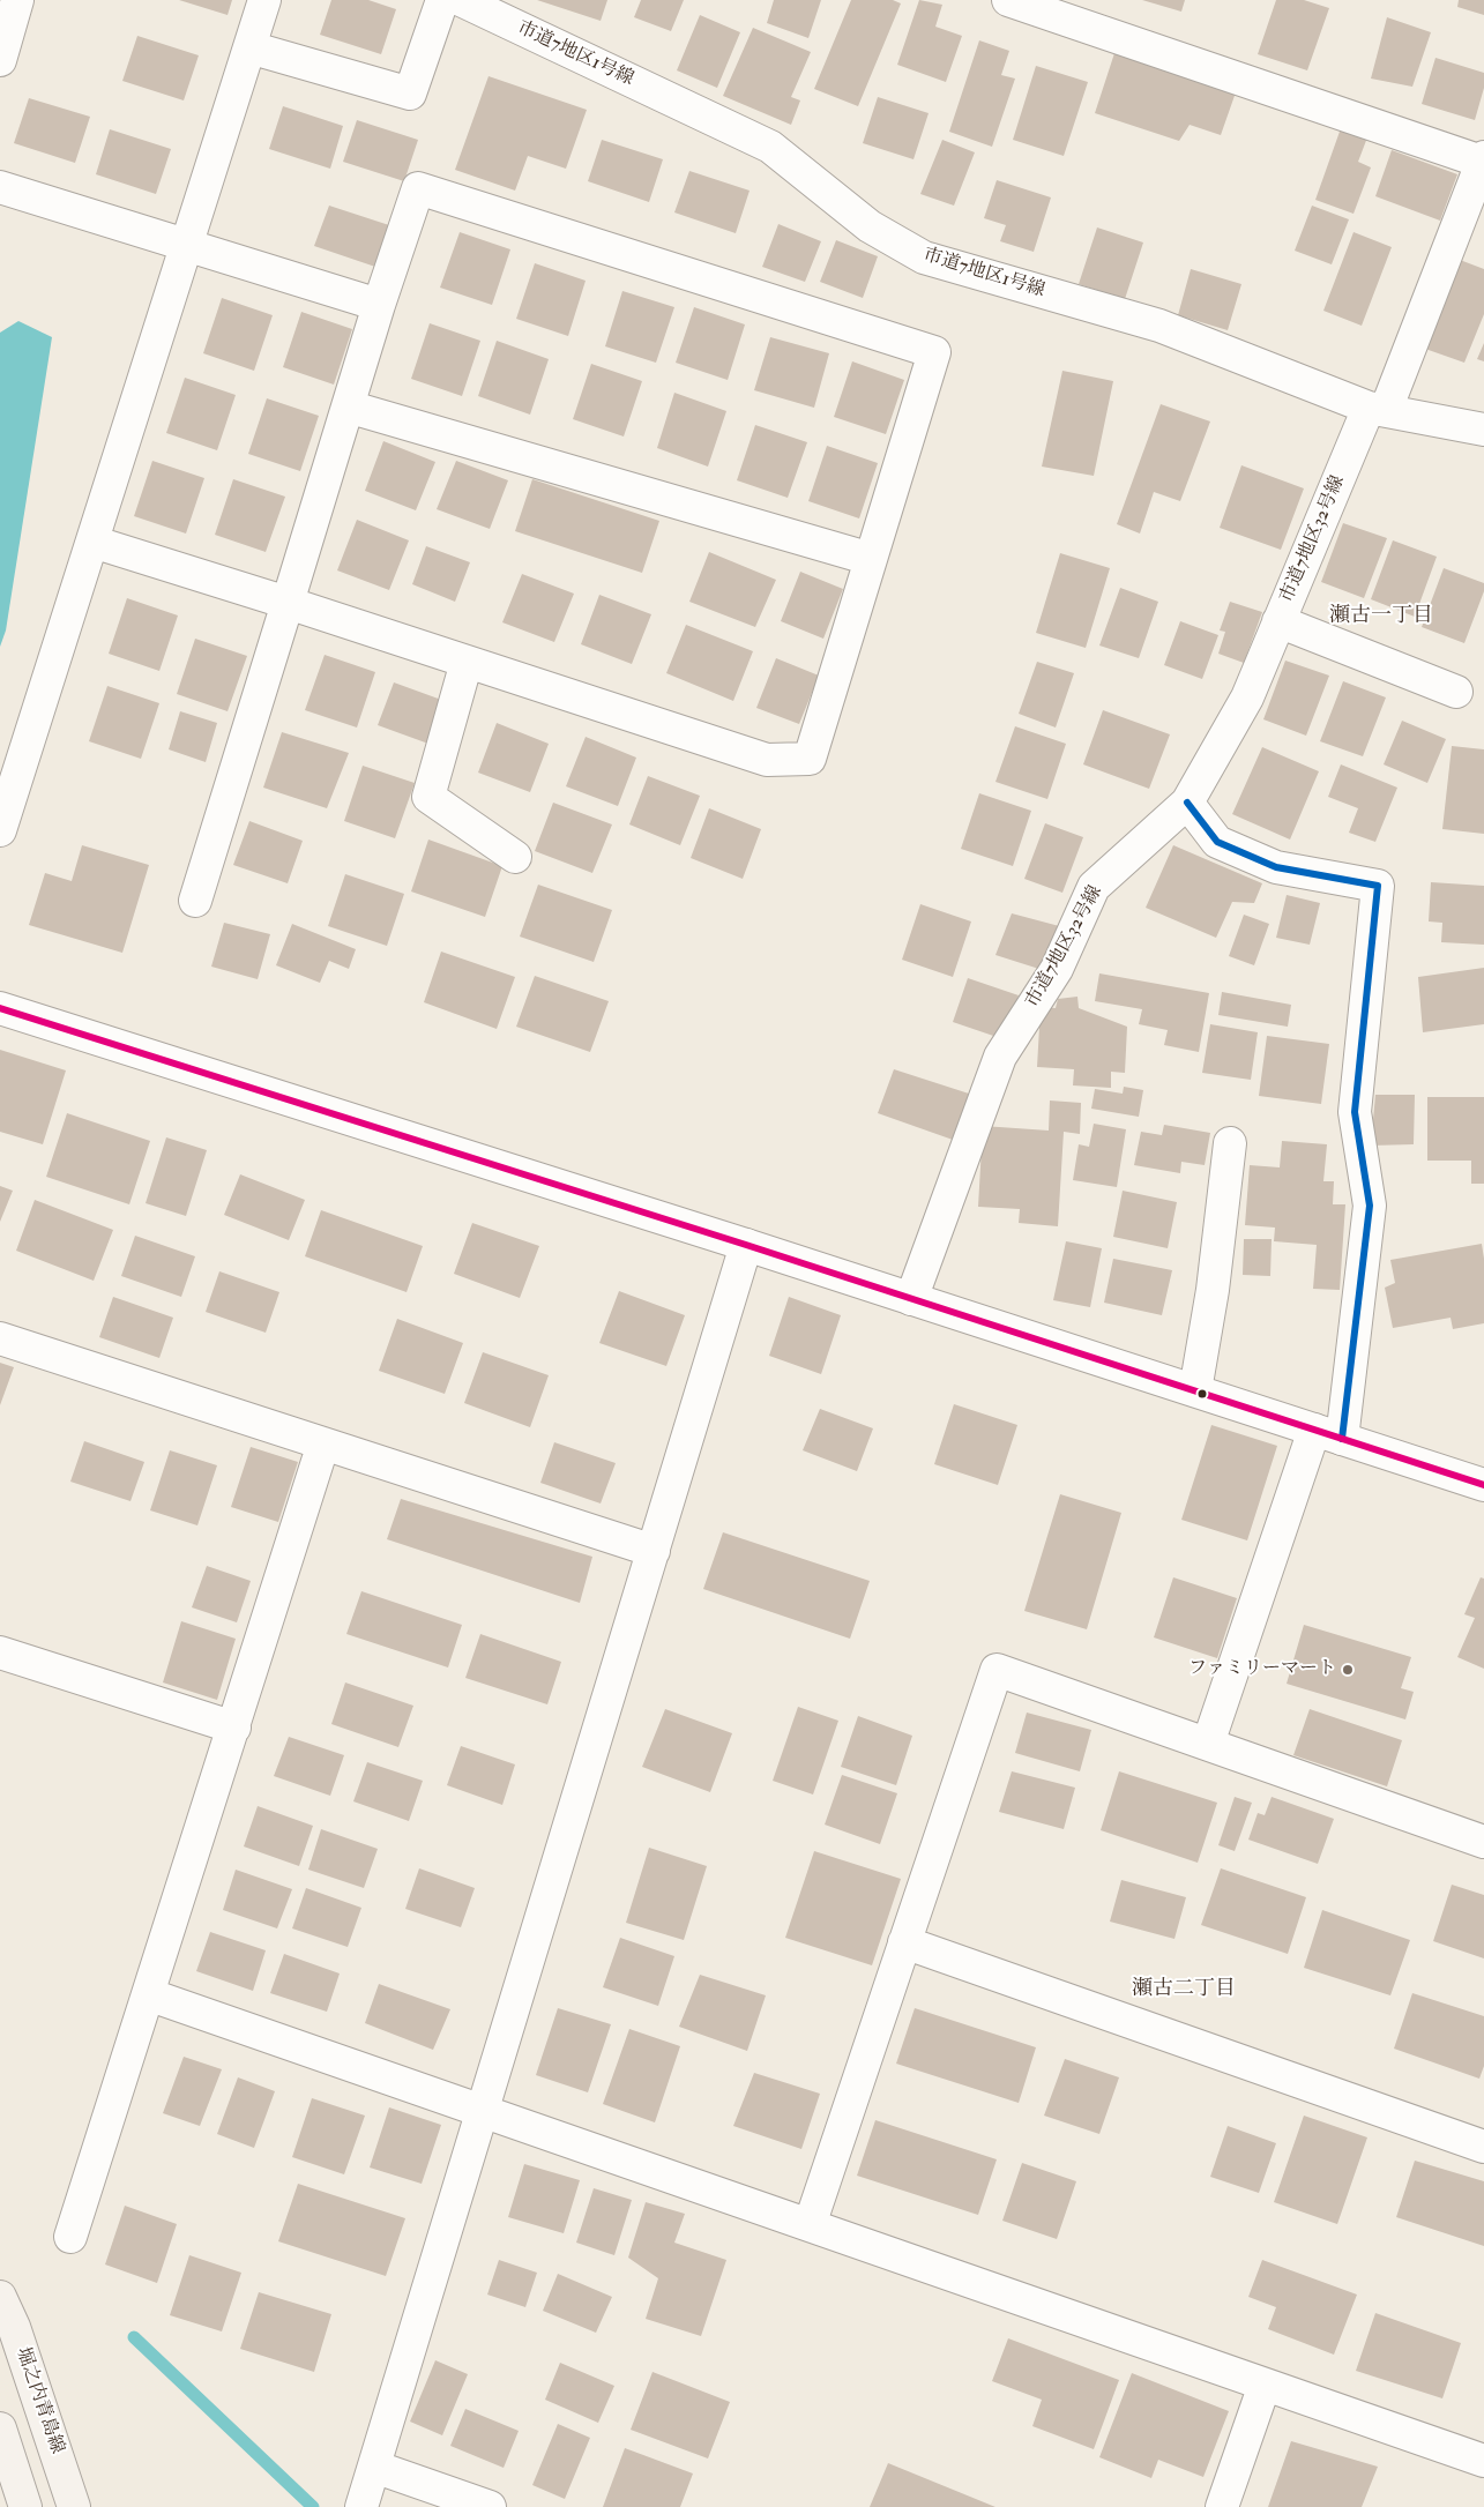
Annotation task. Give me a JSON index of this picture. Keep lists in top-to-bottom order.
{
  "streets": {
    "main road": ["堀之内青島線"],
    "street": ["市道7地区1号線", "市道7地区32号線"]
  },
  "crossings": [
    ["市道7地区1号線", "市道7地区32号線"]
  ],
  "districts": ["瀬古一丁目", "瀬古二丁目"],
  "places": ["ファミリーマート"]
}
